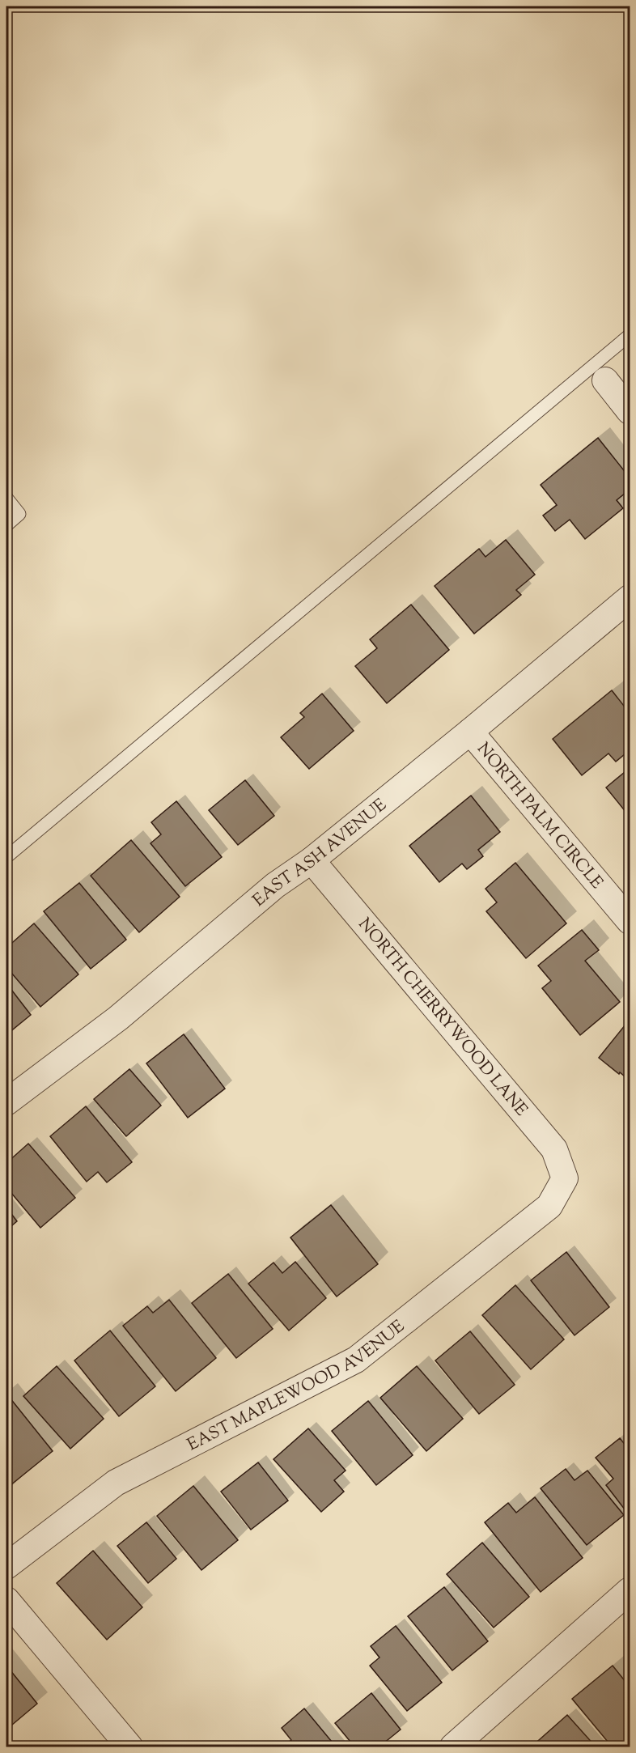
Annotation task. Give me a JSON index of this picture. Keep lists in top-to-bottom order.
{
  "streets": {
    "street": [
      "NORTH PALM CIRCLE",
      "EAST ASH AVENUE",
      "NORTH CHERRYWOOD LANE",
      "EAST MAPLEWOOD AVENUE"
    ]
  },
  "crossings": [
    ["NORTH PALM CIRCLE", "EAST ASH AVENUE"],
    ["EAST ASH AVENUE", "NORTH CHERRYWOOD LANE"],
    ["NORTH CHERRYWOOD LANE", "EAST MAPLEWOOD AVENUE"]
  ]
}
